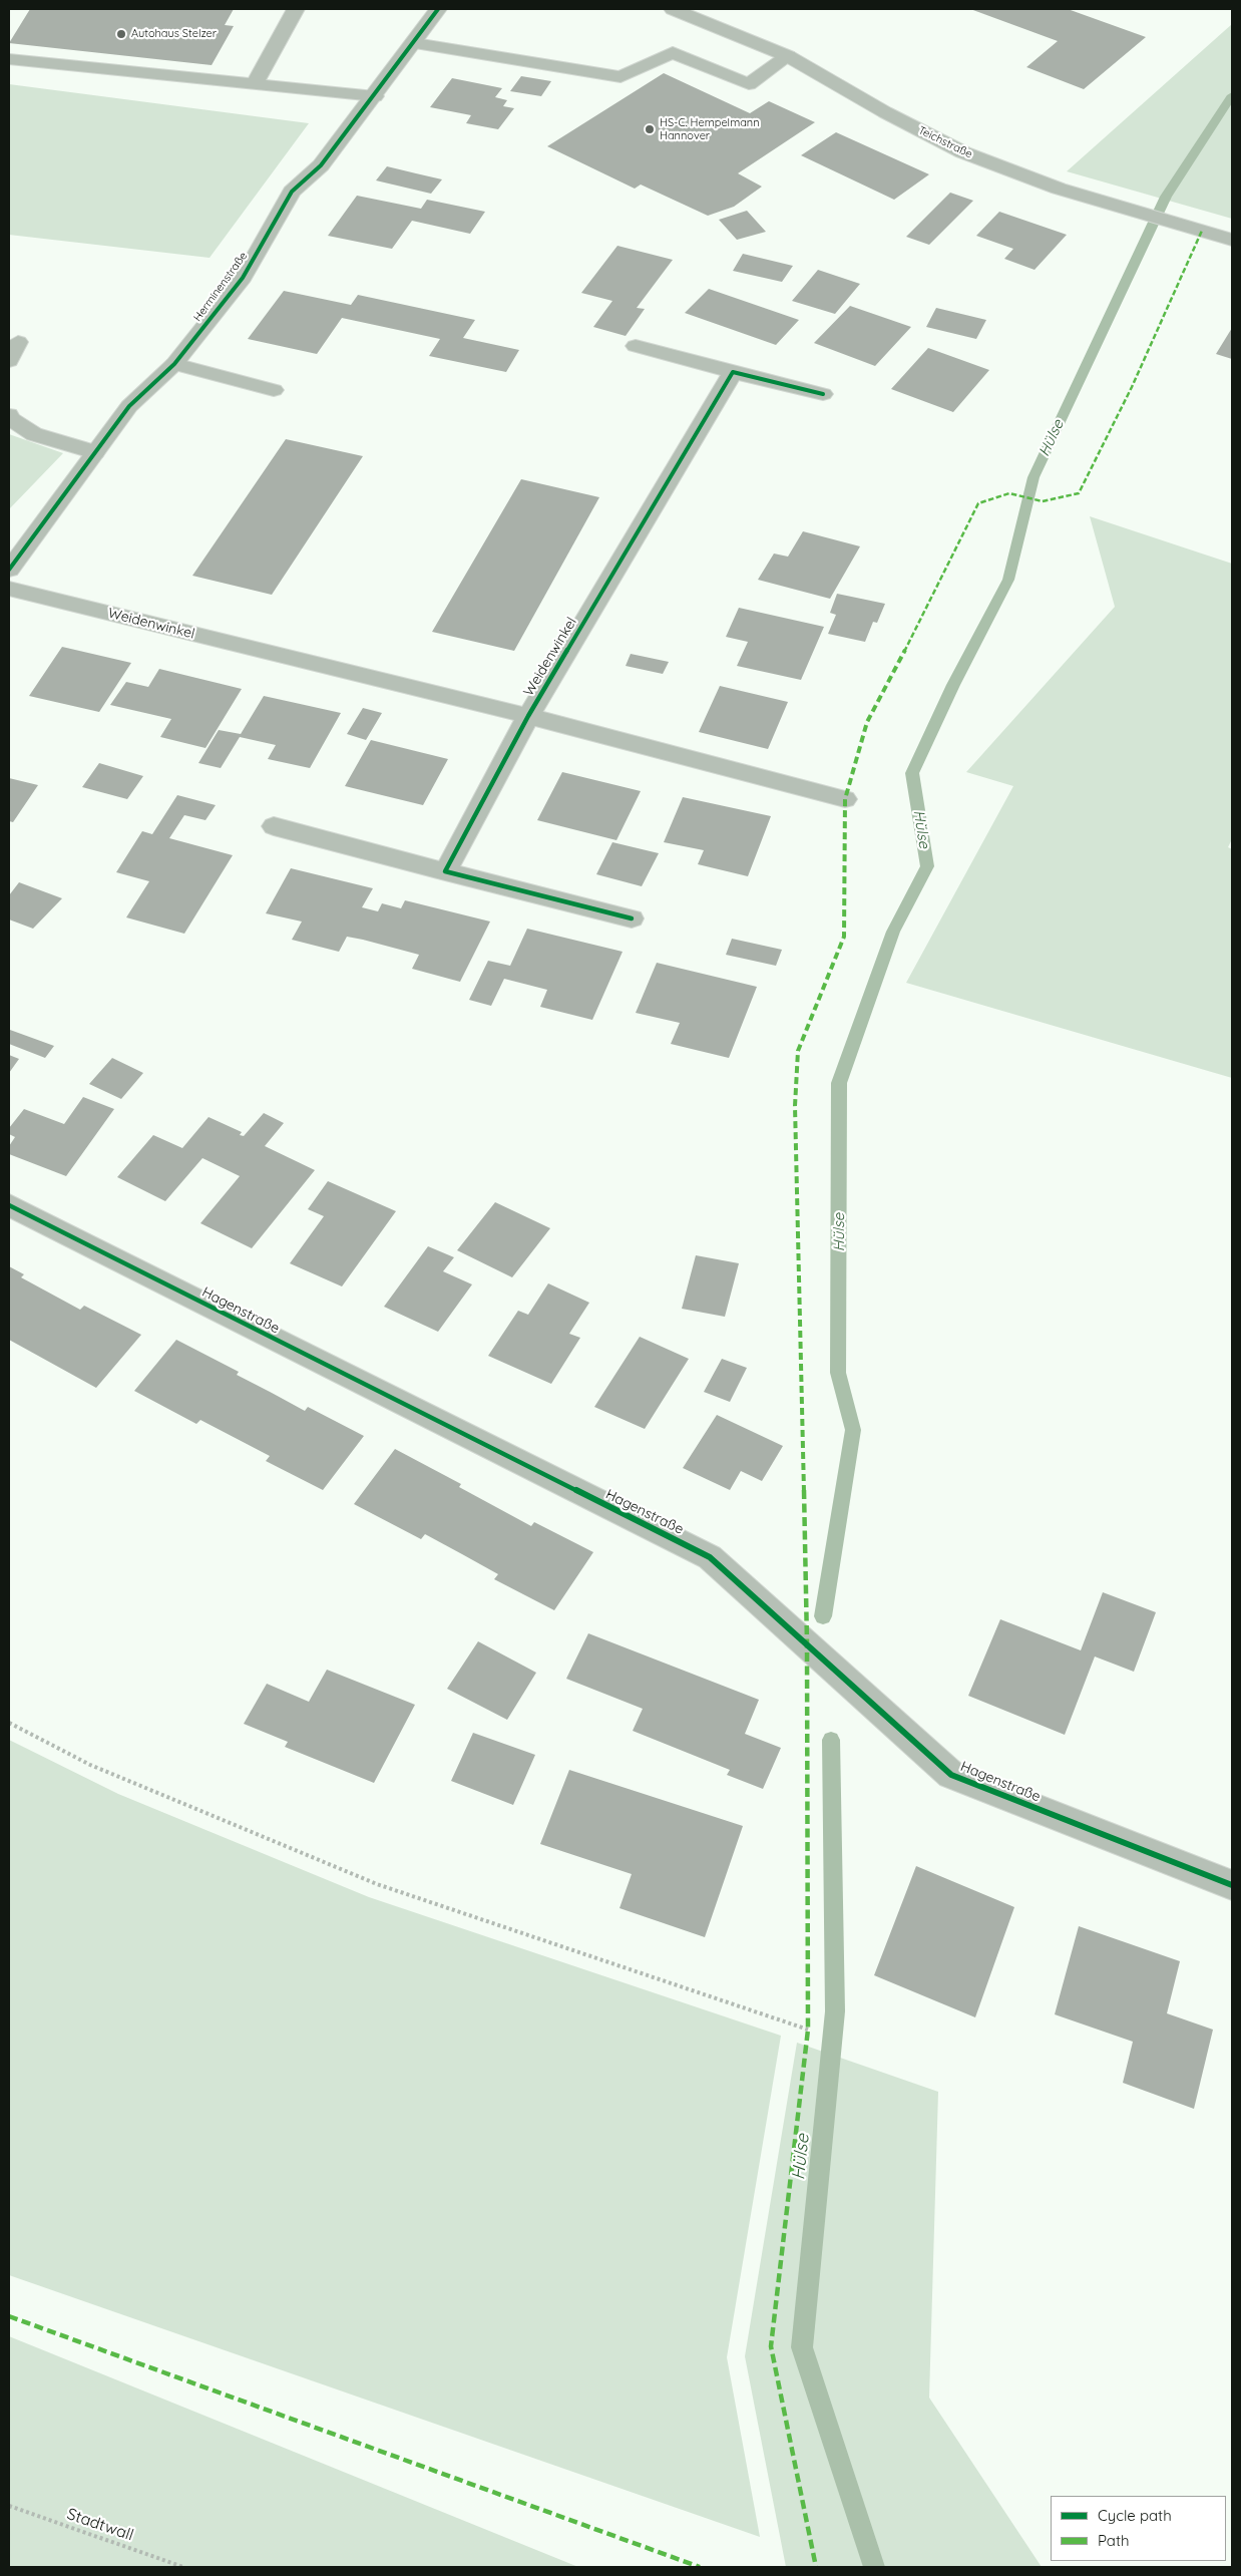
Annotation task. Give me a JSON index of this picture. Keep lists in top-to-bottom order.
{
  "streets": {
    "street": [
      "Teichstraße",
      "Herminenstraße",
      "Weidenwinkel",
      "Hagenstraße"
    ],
    "path": ["Stadtwall"]
  },
  "water": ["Hülse"],
  "places": ["Autohaus Stelzer", "HS-C. Hempelmann Hannover"],
  "legend": ["Cycle path", "Path"]
}
